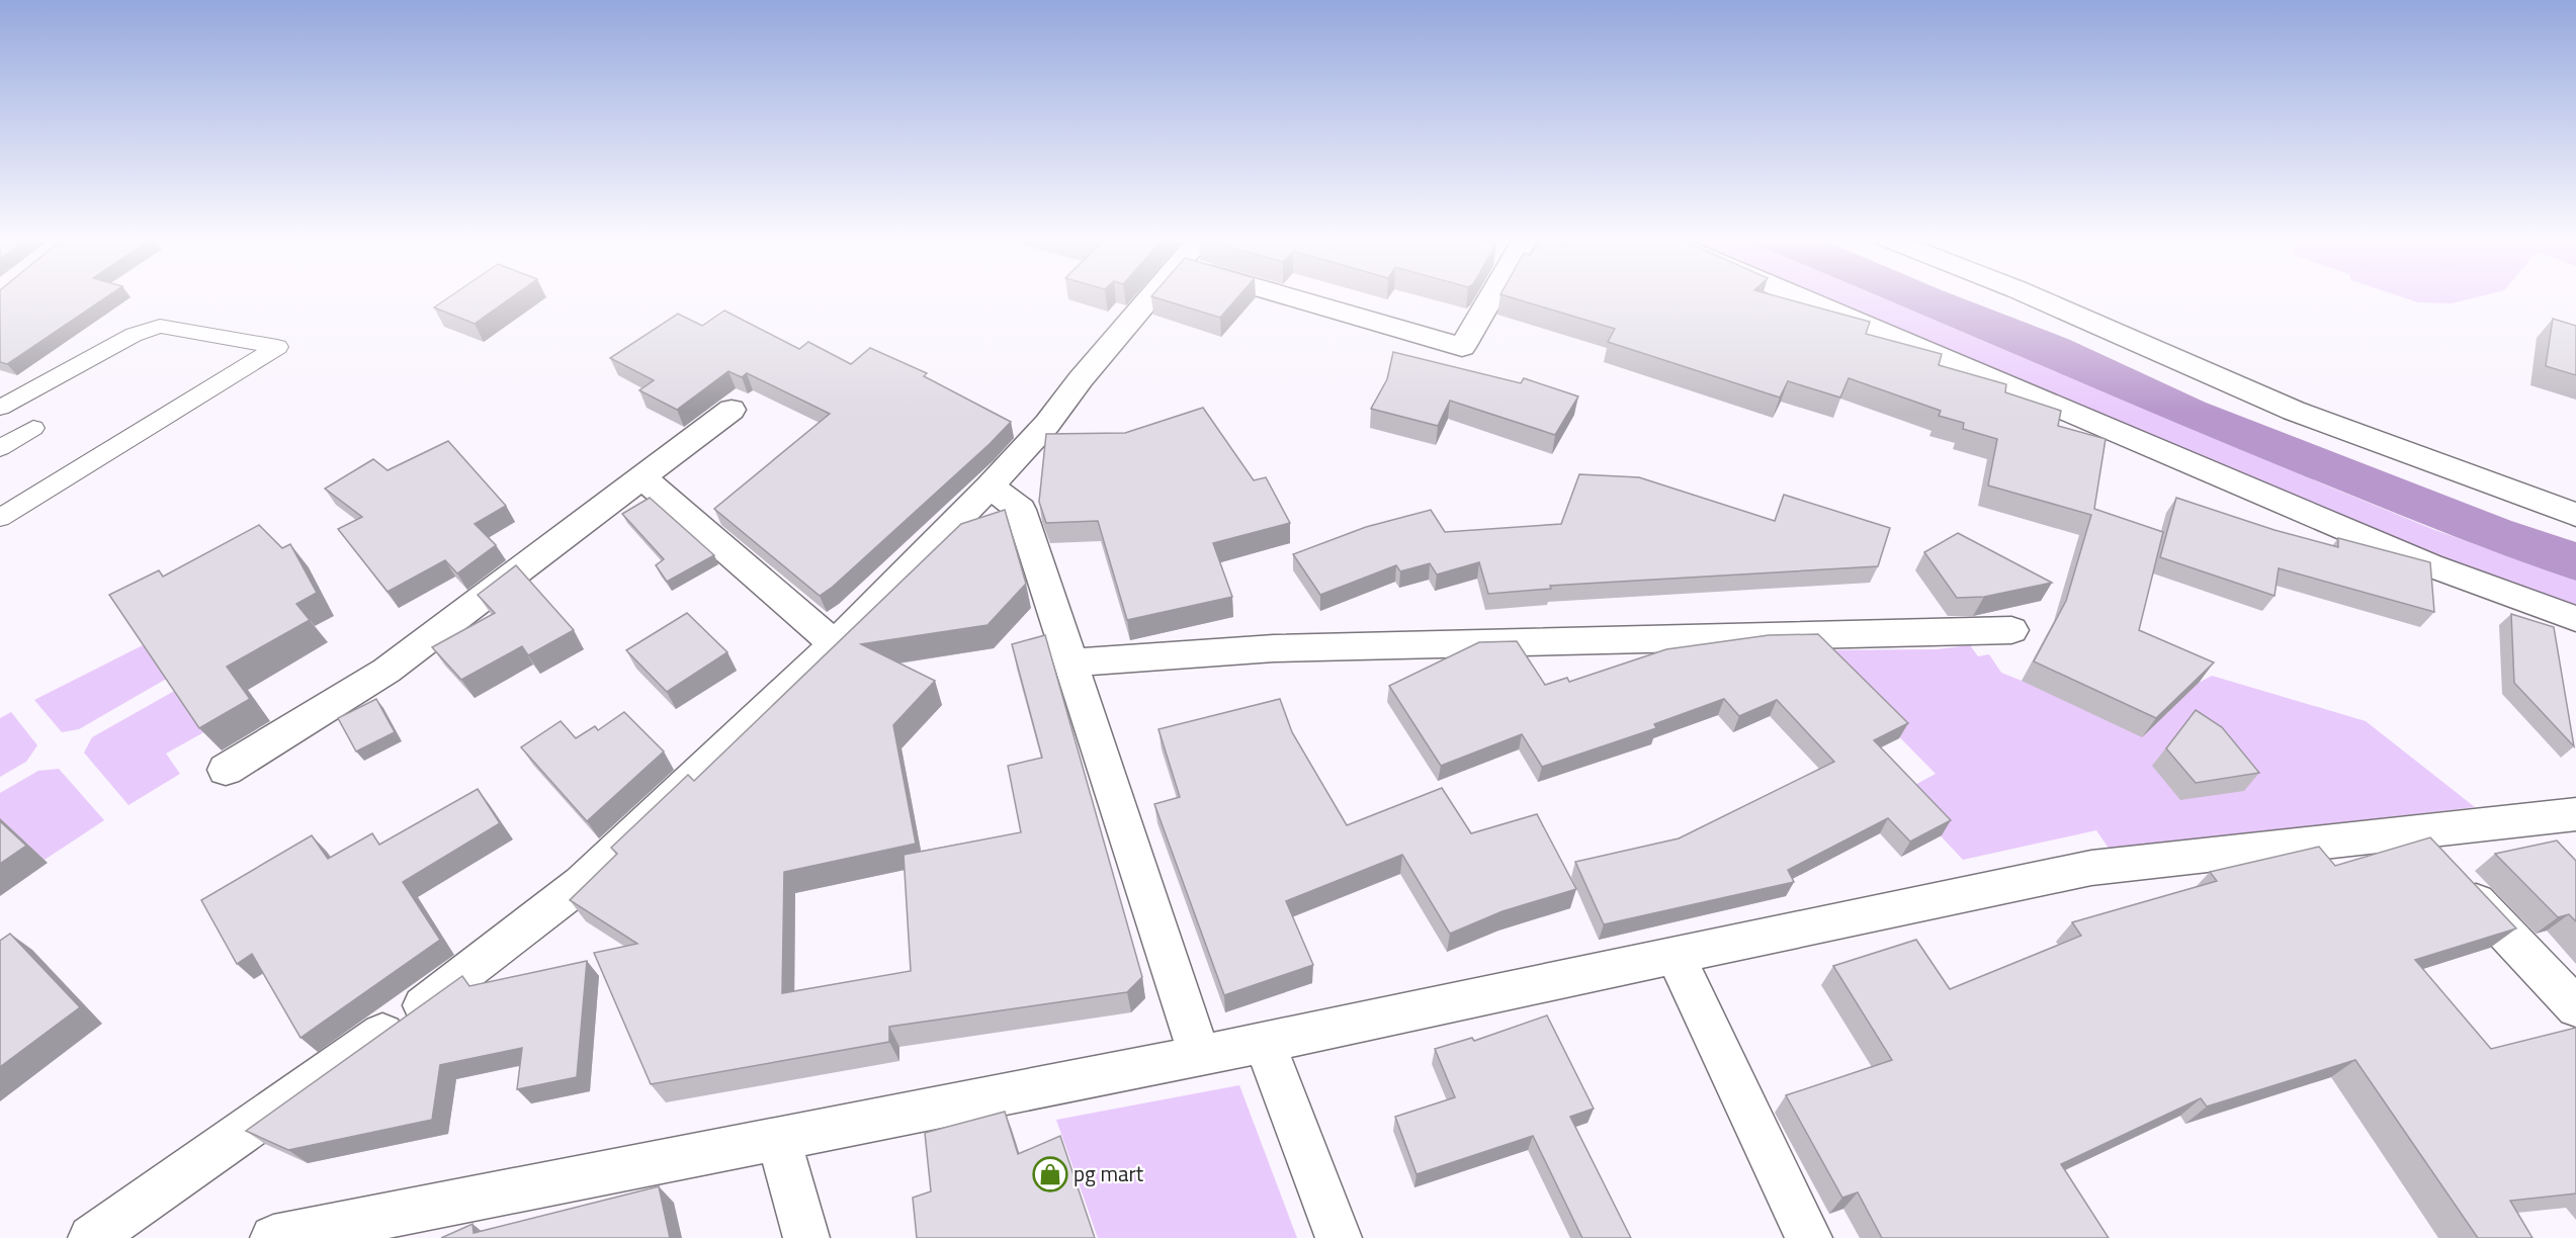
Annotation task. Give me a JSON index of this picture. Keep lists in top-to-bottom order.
{
  "places": {
    "shop": ["pg mart"]
  }
}
